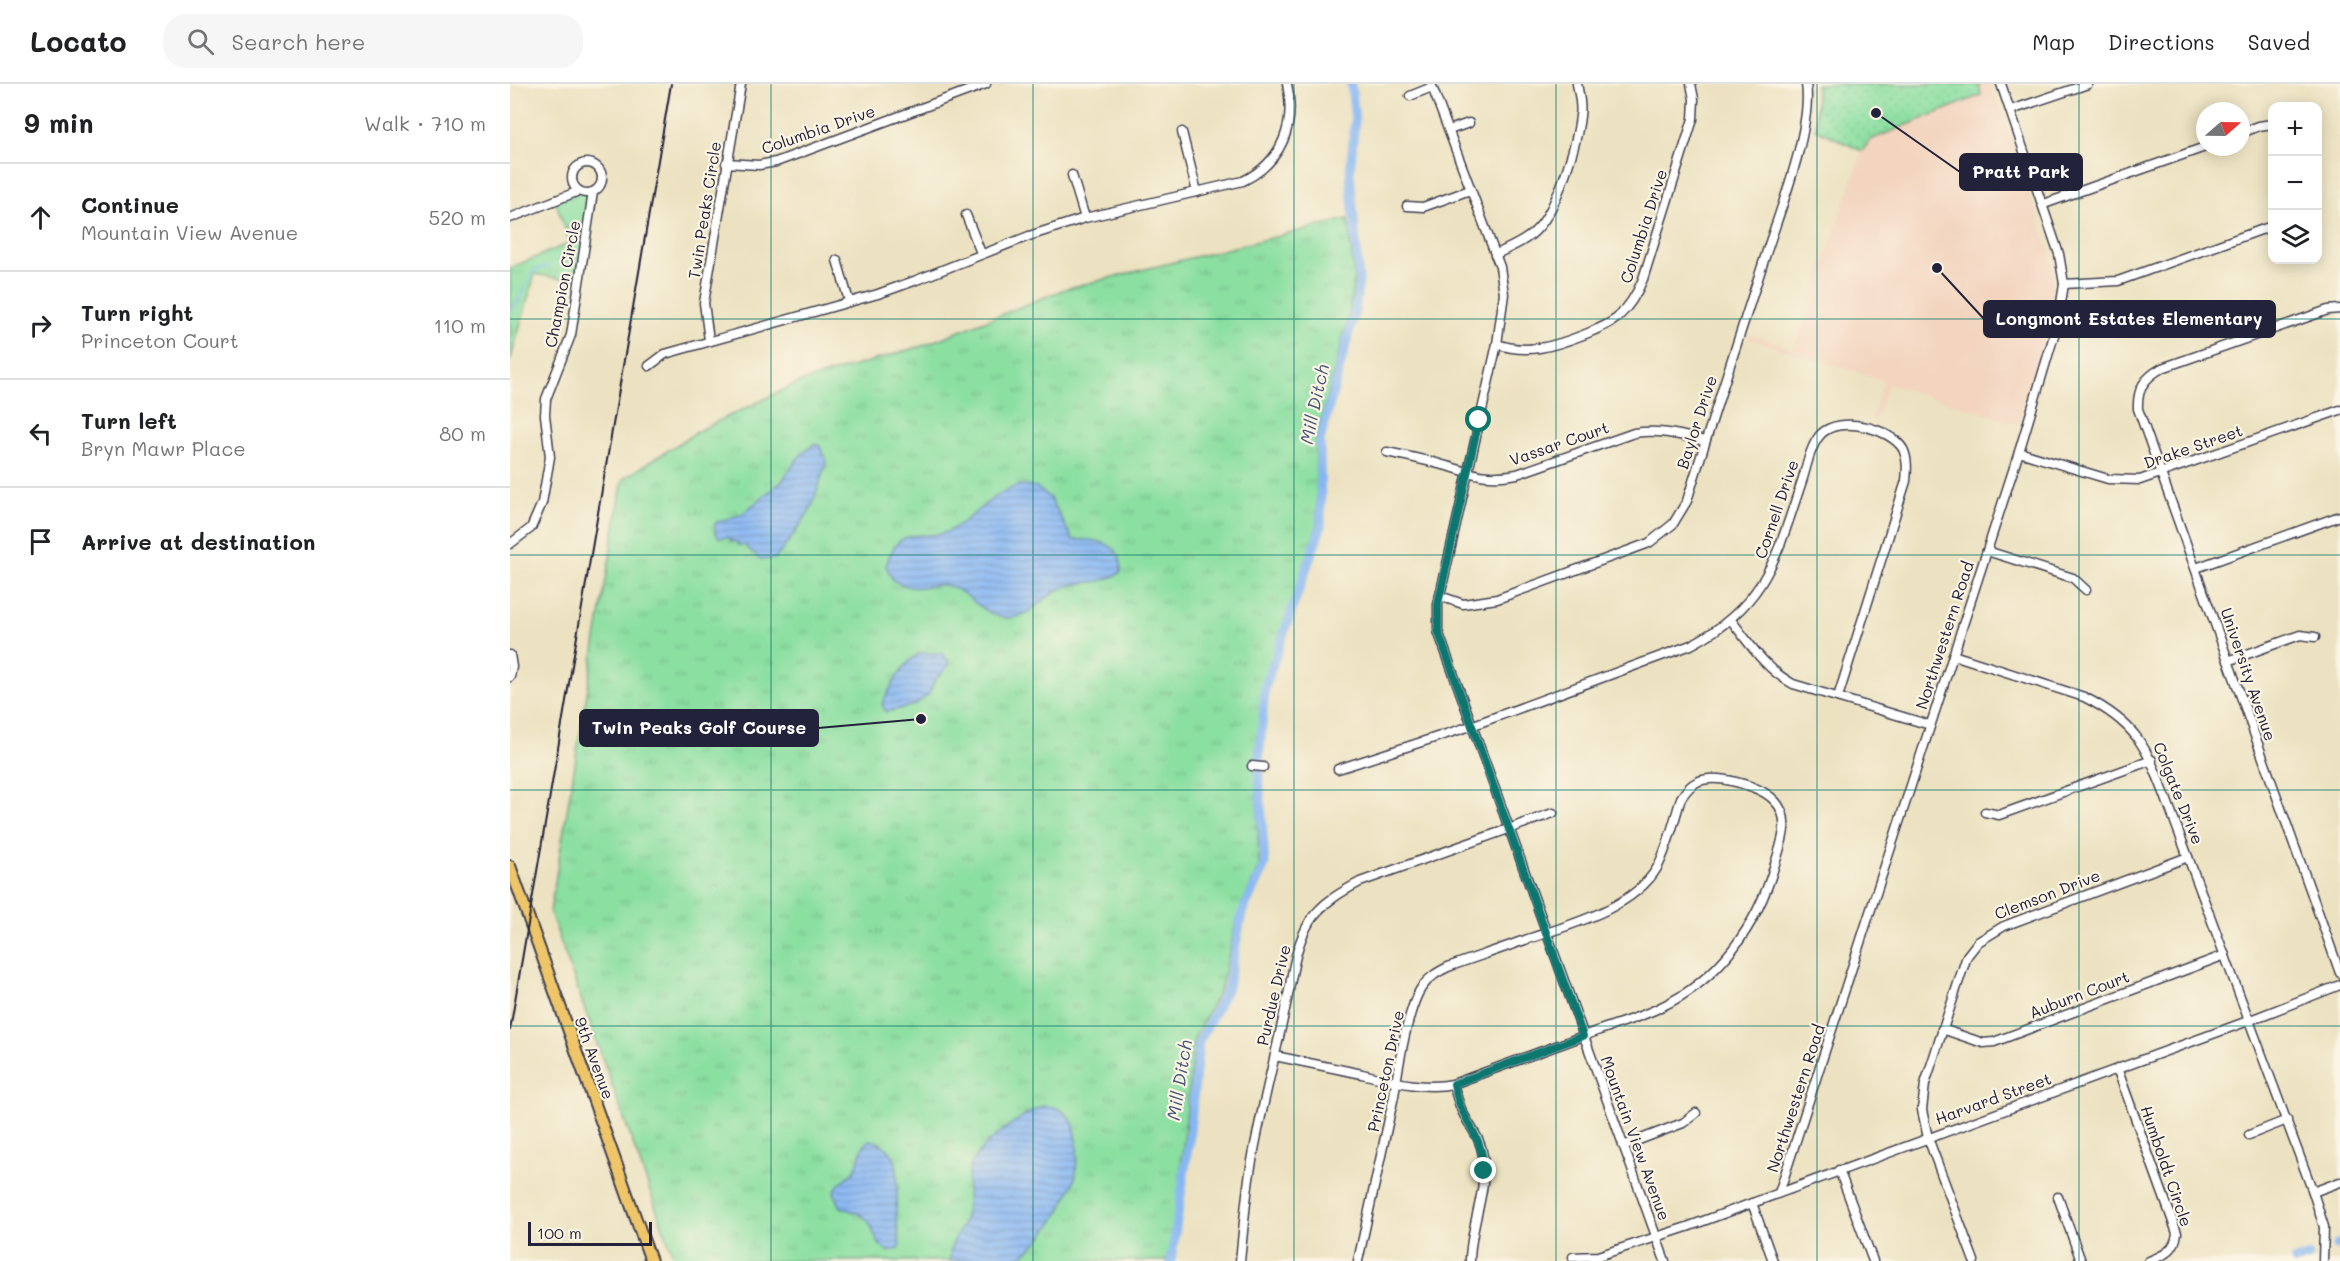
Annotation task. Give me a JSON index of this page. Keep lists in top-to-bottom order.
{
  "streets": {
    "main road": ["9th Avenue"],
    "street": [
      "Columbia Drive",
      "Twin Peaks Circle",
      "Champion Circle",
      "Baylor Drive",
      "Vassar Court",
      "Drake Street",
      "Cornell Drive",
      "Northwestern Road",
      "University Avenue",
      "Colgate Drive",
      "Clemson Drive",
      "Auburn Court",
      "Purdue Drive",
      "Princeton Drive",
      "Harvard Street",
      "Mountain View Avenue",
      "Humboldt Circle"
    ]
  },
  "crossings": [
    ["Columbia Drive", "Twin Peaks Circle"],
    ["Columbia Drive", "Mountain View Avenue"],
    ["Baylor Drive", "Vassar Court"],
    ["Baylor Drive", "Mountain View Avenue"],
    ["Vassar Court", "Mountain View Avenue"],
    ["Drake Street", "Northwestern Road"],
    ["Drake Street", "University Avenue"],
    ["Cornell Drive", "Mountain View Avenue"],
    ["Northwestern Road", "Colgate Drive"],
    ["Northwestern Road", "Harvard Street"],
    ["Colgate Drive", "Clemson Drive"],
    ["Colgate Drive", "Auburn Court"],
    ["Colgate Drive", "Harvard Street"],
    ["Clemson Drive", "Auburn Court"],
    ["Clemson Drive", "Harvard Street"],
    ["Purdue Drive", "Princeton Drive"],
    ["Purdue Drive", "Mountain View Avenue"],
    ["Princeton Drive", "Mountain View Avenue"],
    ["Harvard Street", "Mountain View Avenue"],
    ["Harvard Street", "Humboldt Circle"]
  ],
  "water": ["Mill Ditch"],
  "places": ["Pratt Park", "Longmont Estates Elementary", "Twin Peaks Golf Course"],
  "scale_bar": "100 m",
  "north": "right",
  "page": {
    "header": "Locato",
    "search": "Search here",
    "nav": ["Map", "Directions", "Saved"],
    "heading": ["9 min", "Walk · 710 m"],
    "map_buttons": ["+", "−"],
    "list": [
      ["Continue", "Mountain View Avenue", "520 m"],
      ["Turn right", "Princeton Court", "110 m"],
      ["Turn left", "Bryn Mawr Place", "80 m"],
      "Arrive at destination"
    ],
    "scale": "100 m"
  }
}
